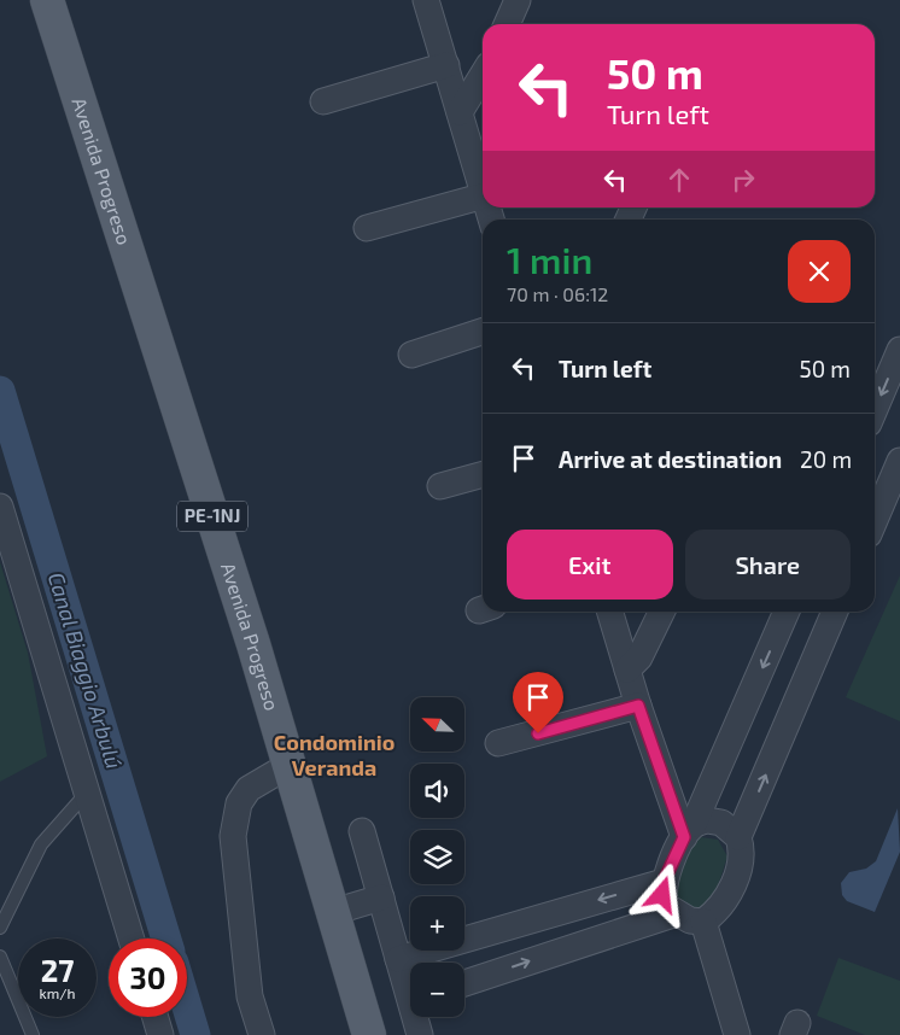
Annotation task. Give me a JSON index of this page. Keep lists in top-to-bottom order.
{
  "streets": {
    "main road": ["Avenida Progreso", "PE-1NJ"]
  },
  "districts": ["Condominio Veranda"],
  "water": ["Canal Biaggio Arbulú"],
  "north": "top left",
  "page": {
    "turn": ["50 m", "Turn left"],
    "heading": ["1 min", "70 m · 06:12"],
    "list": [
      {
        "name": "Turn left",
        "value": "50 m"
      },
      {
        "name": "Arrive at destination",
        "value": "20 m"
      }
    ],
    "buttons": ["Exit", "Share"],
    "map_buttons": ["+", "−"],
    "speed": "27 km/h",
    "limit": "30"
  }
}
